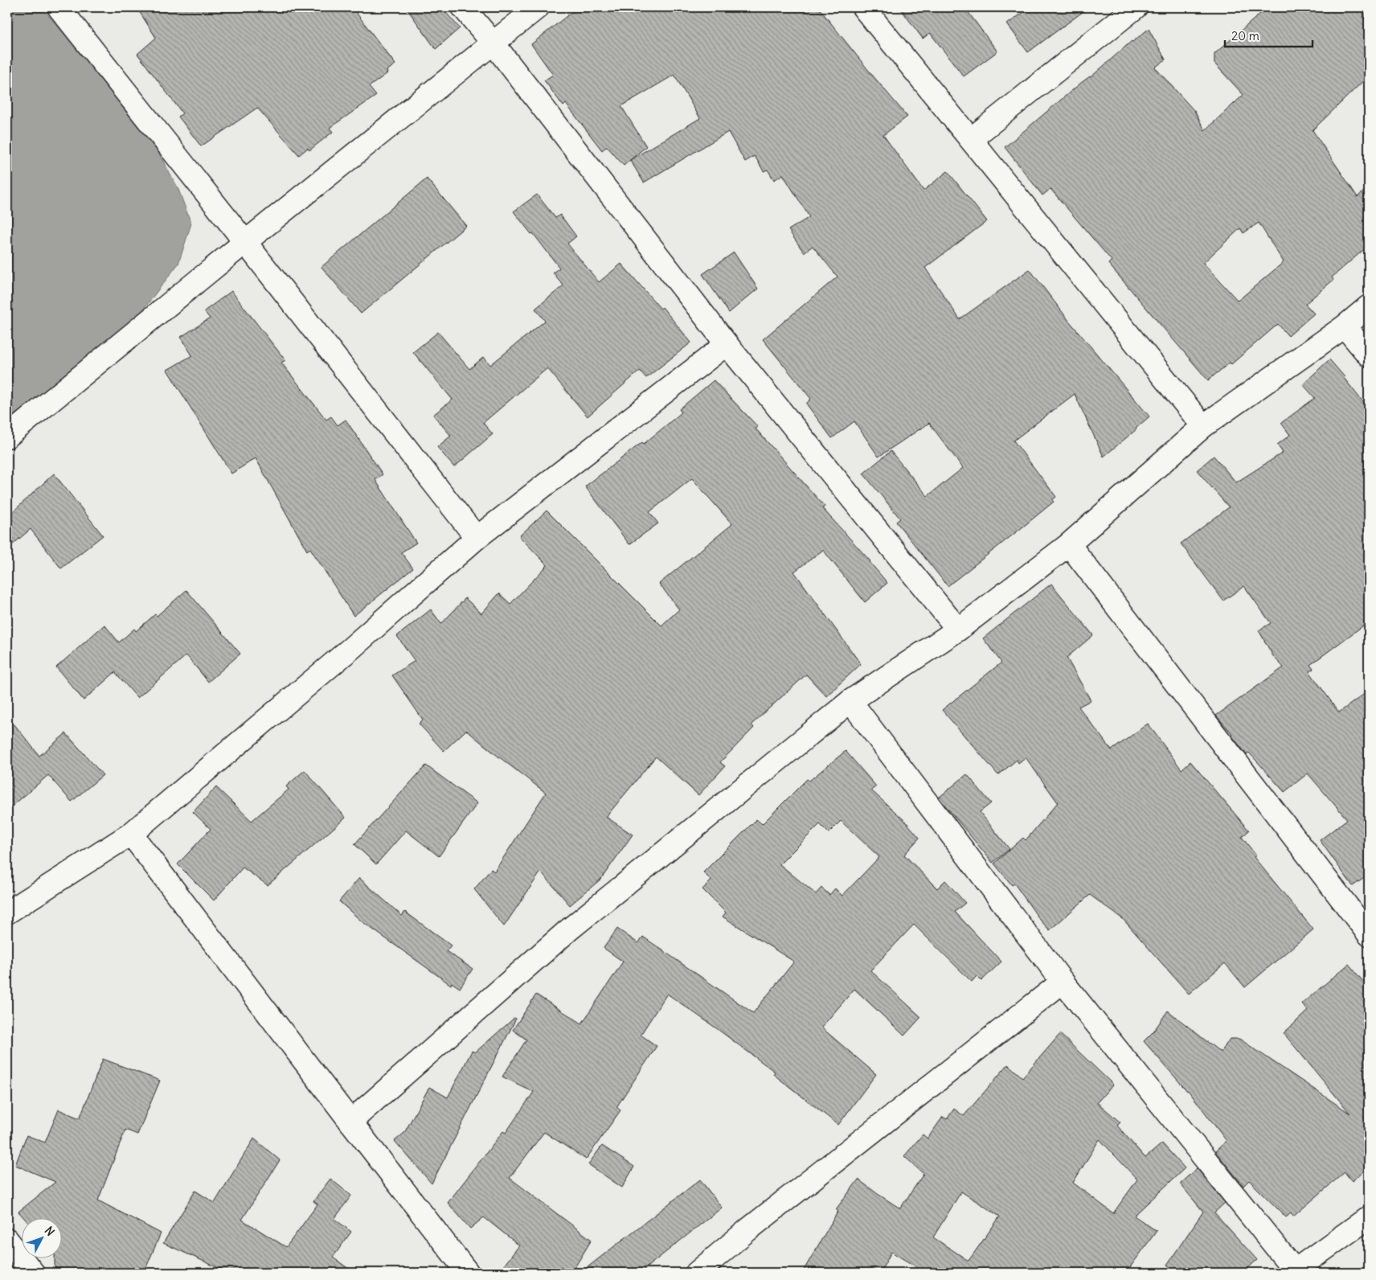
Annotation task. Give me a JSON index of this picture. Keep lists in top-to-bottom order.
{
  "scale_bar": "20 m",
  "north": "top right"
}
